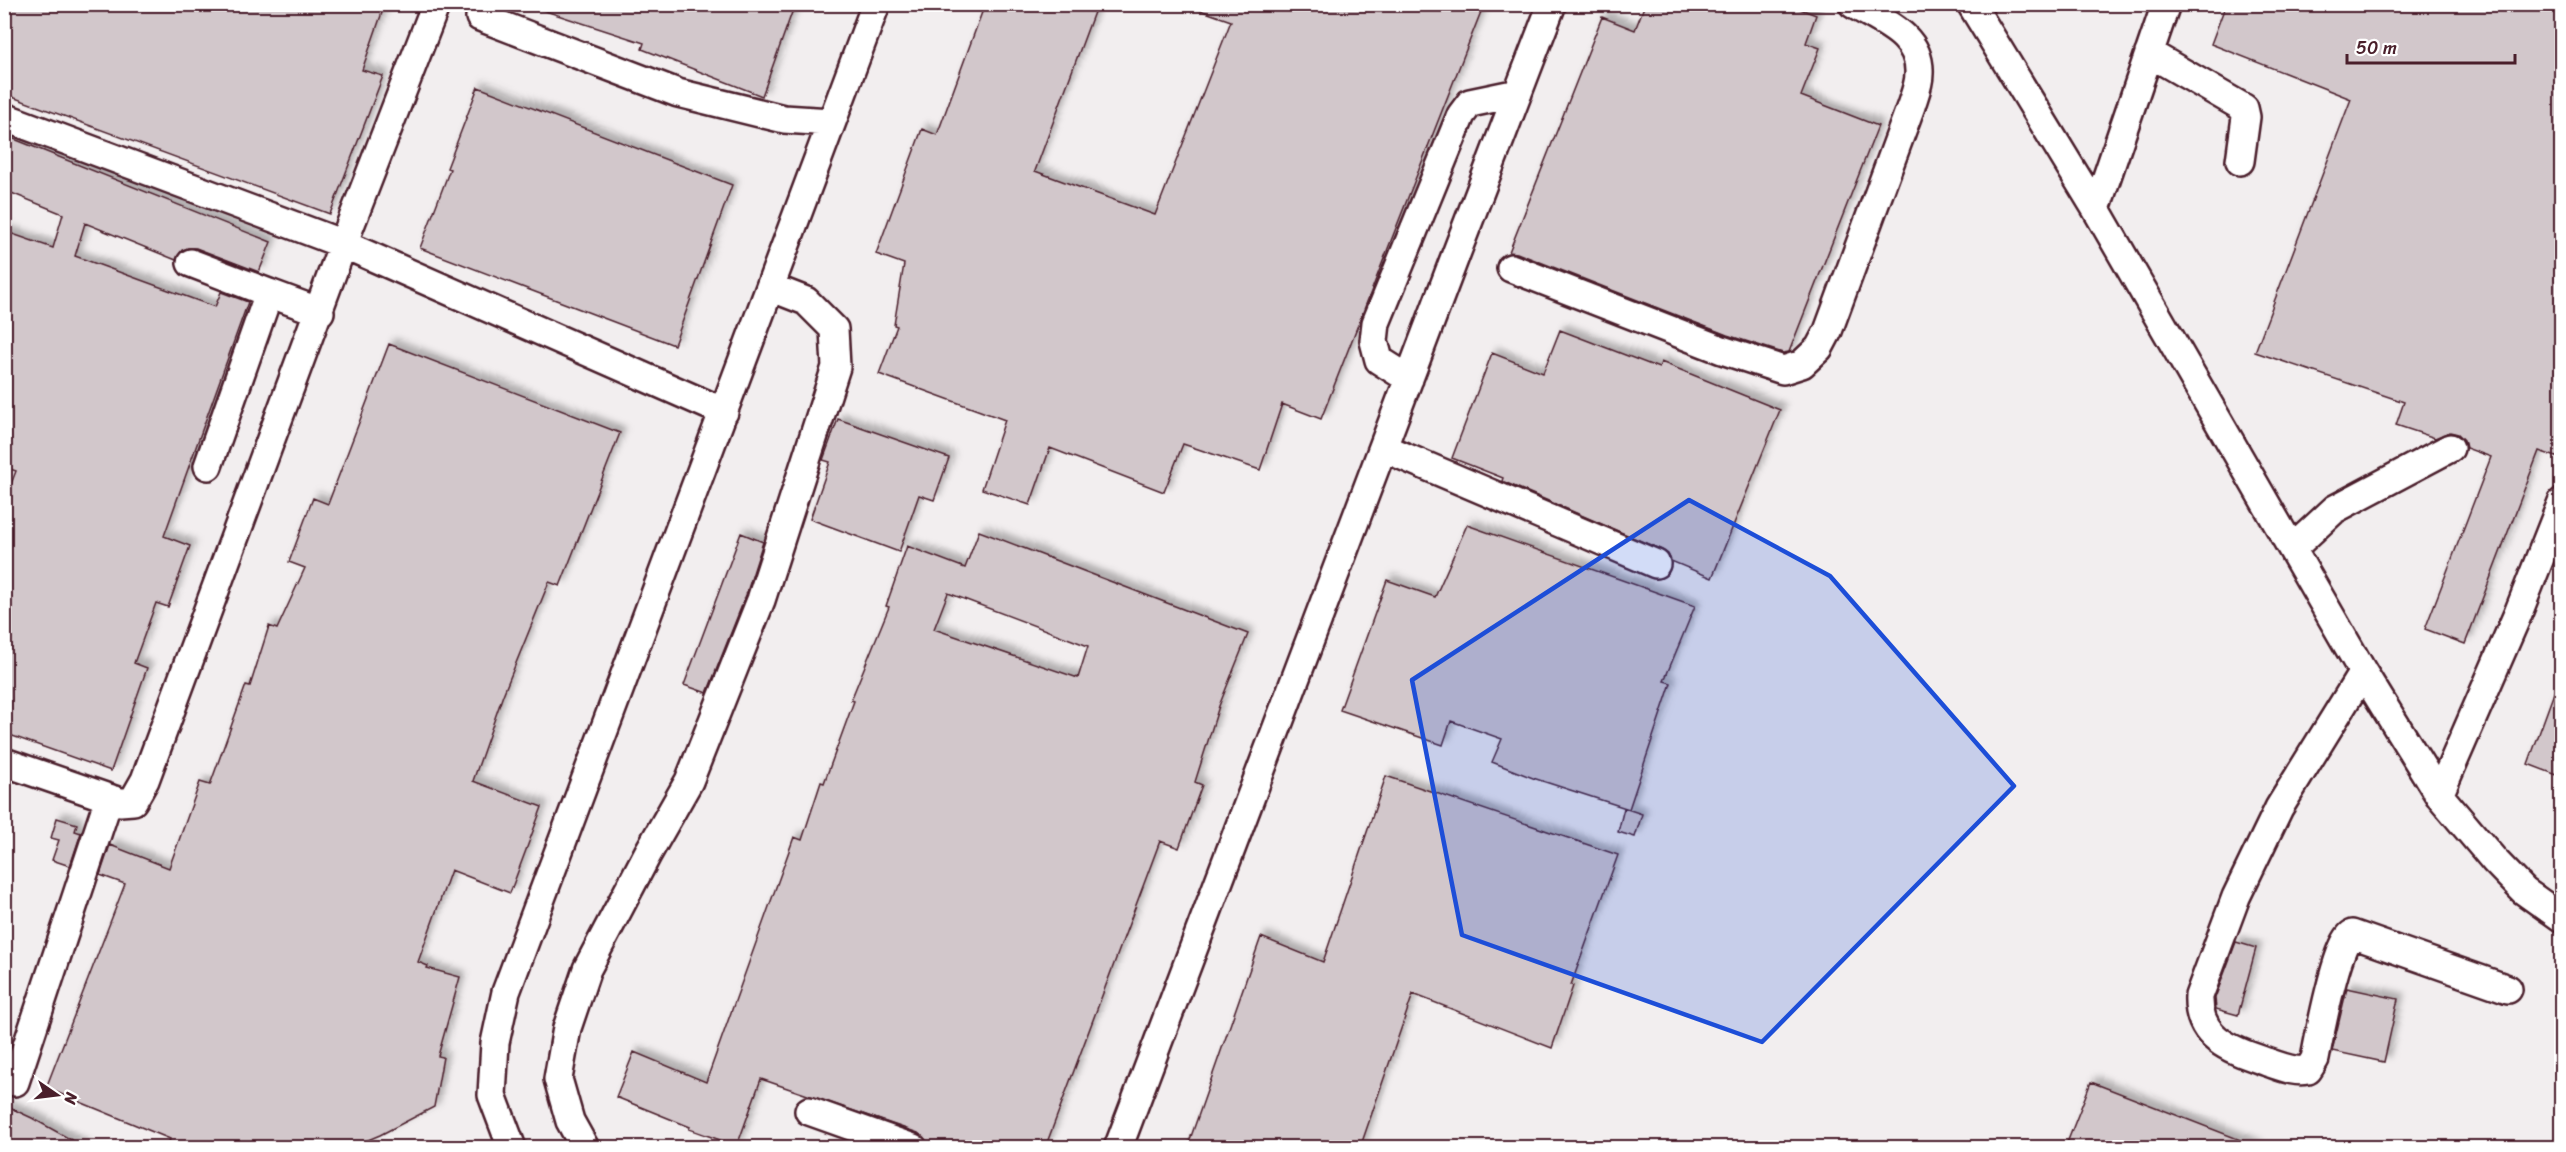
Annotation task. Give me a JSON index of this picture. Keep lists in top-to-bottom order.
{
  "scale_bar": "50 m",
  "north": "right"
}
